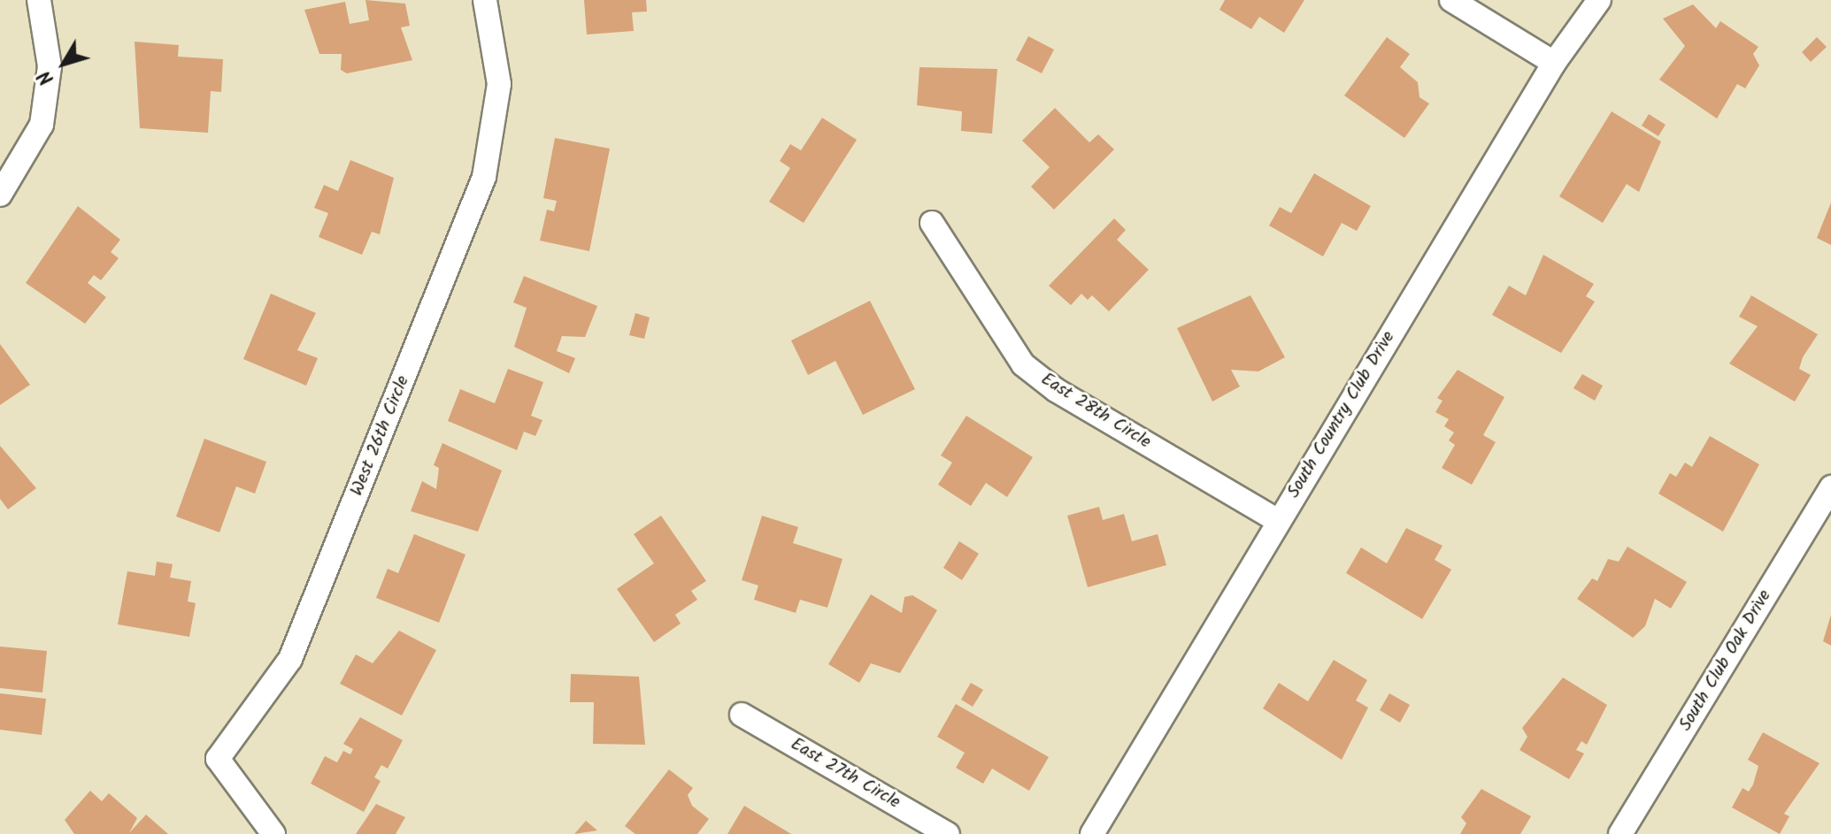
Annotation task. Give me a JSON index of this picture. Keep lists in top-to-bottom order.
{
  "streets": {
    "street": [
      "East 28th Circle",
      "South Country Club Drive",
      "West 26th Circle",
      "South Club Oak Drive",
      "East 27th Circle"
    ]
  },
  "crossings": [
    ["East 28th Circle", "South Country Club Drive"]
  ],
  "north": "bottom left"
}
